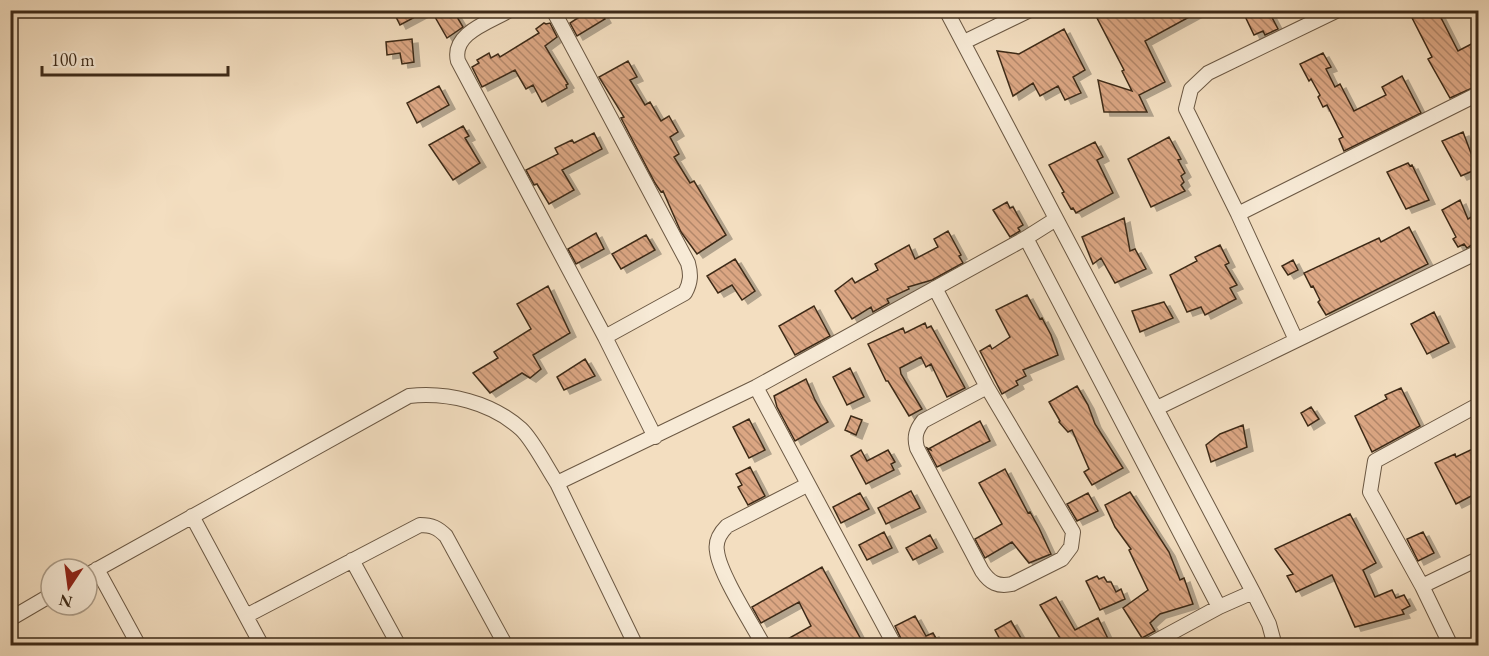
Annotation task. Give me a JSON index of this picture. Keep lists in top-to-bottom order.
{
  "scale_bar": "100 m",
  "north": "bottom"
}
